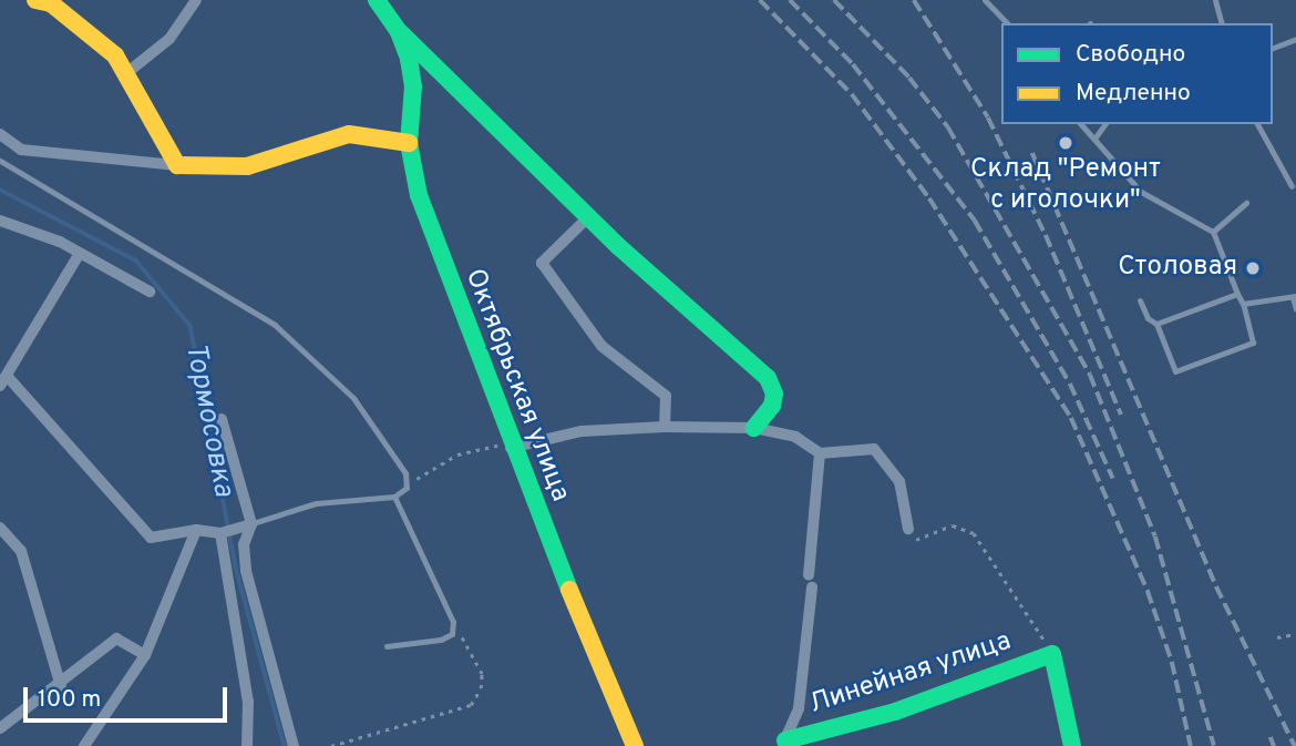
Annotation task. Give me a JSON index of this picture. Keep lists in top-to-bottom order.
{
  "streets": {
    "street": ["Октябрьская улица", "Линейная улица"]
  },
  "water": ["Тормосовка"],
  "places": ["Склад \"Ремонт с иголочки\"", "Столовая"],
  "legend": ["Свободно", "Медленно"],
  "scale_bar": "100 m"
}
